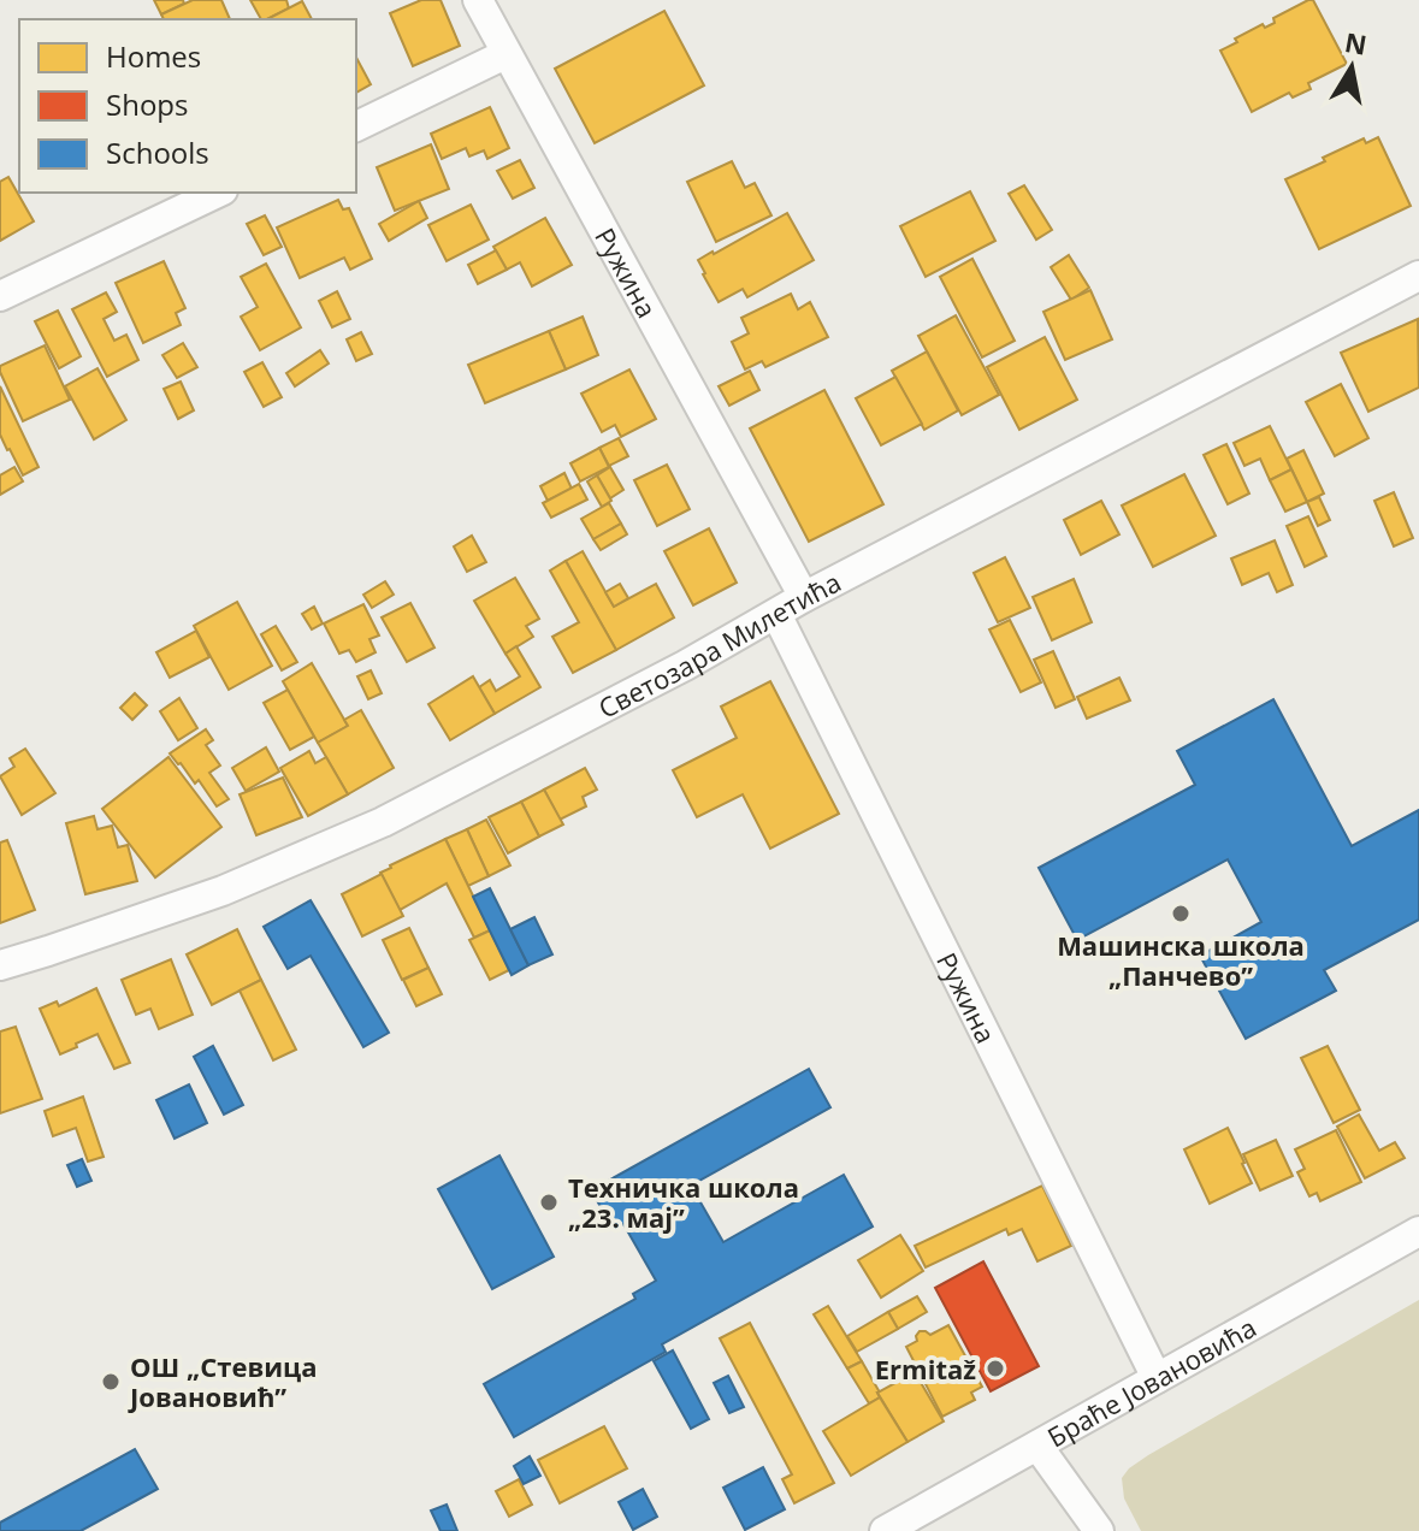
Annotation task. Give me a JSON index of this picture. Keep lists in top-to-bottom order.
{
  "streets": {
    "street": ["Ружина", "Светозара Милетића", "Браће Јовановића"]
  },
  "crossings": [
    ["Ружина", "Светозара Милетића"],
    ["Ружина", "Браће Јовановића"]
  ],
  "places": [
    "Машинска школа „Панчево”",
    "Техничка школа „23. мај”",
    "Ermitaž",
    "ОШ „Стевица Јовановић”"
  ],
  "legend": ["Homes", "Shops", "Schools"],
  "north": "top"
}
